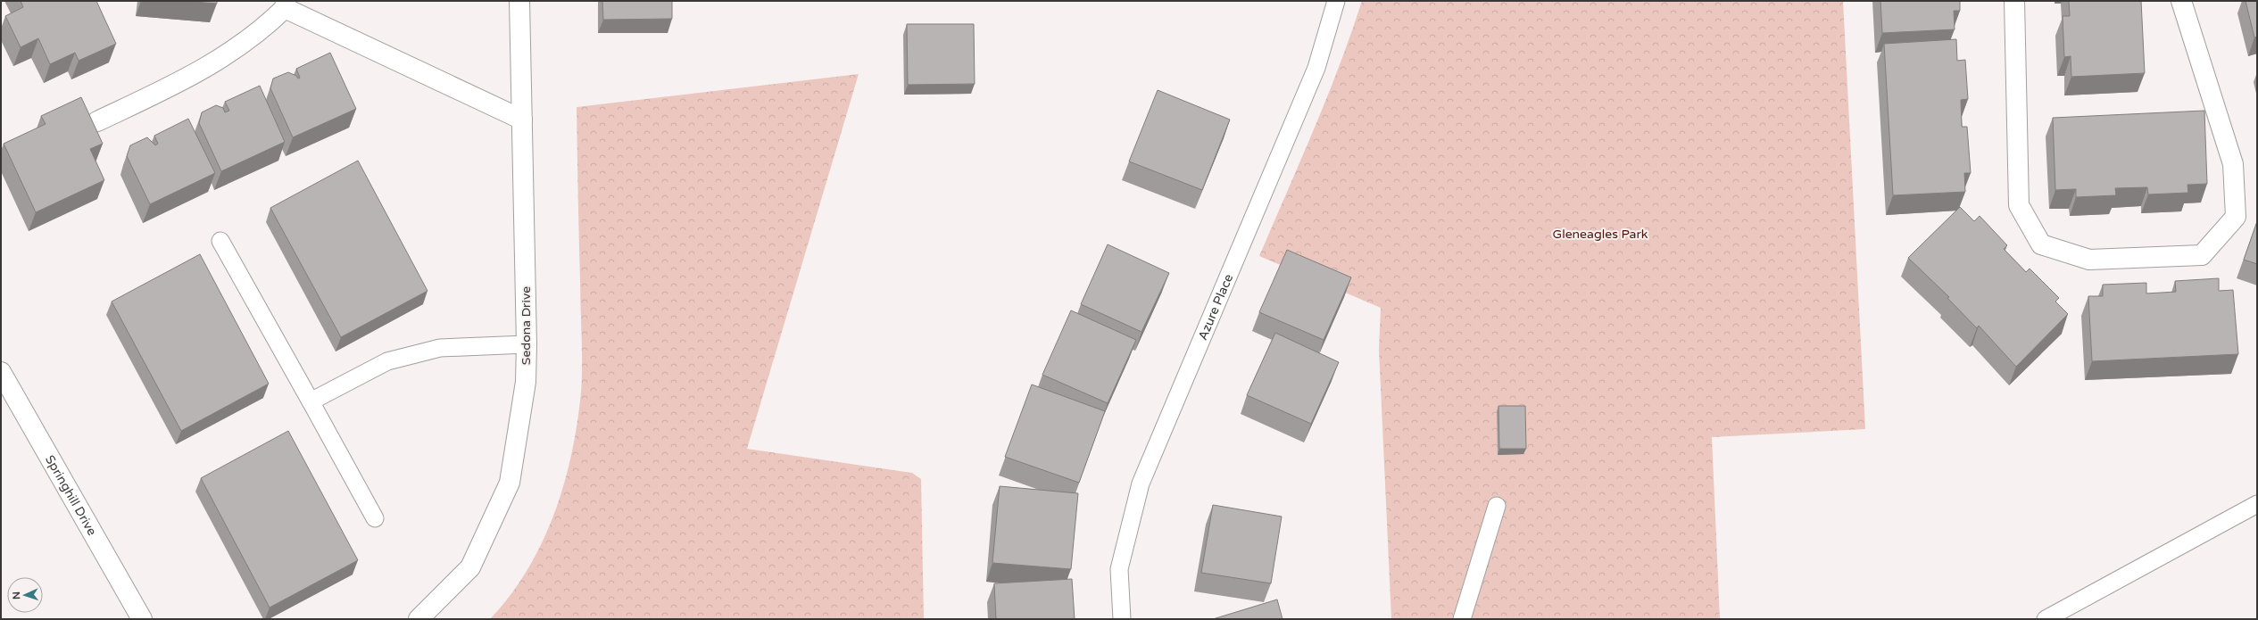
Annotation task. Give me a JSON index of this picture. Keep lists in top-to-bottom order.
{
  "streets": {
    "street": ["Sedona Drive", "Springhill Drive"],
    "lane": ["Azure Place"]
  },
  "parks": ["Gleneagles Park"],
  "north": "left"
}
